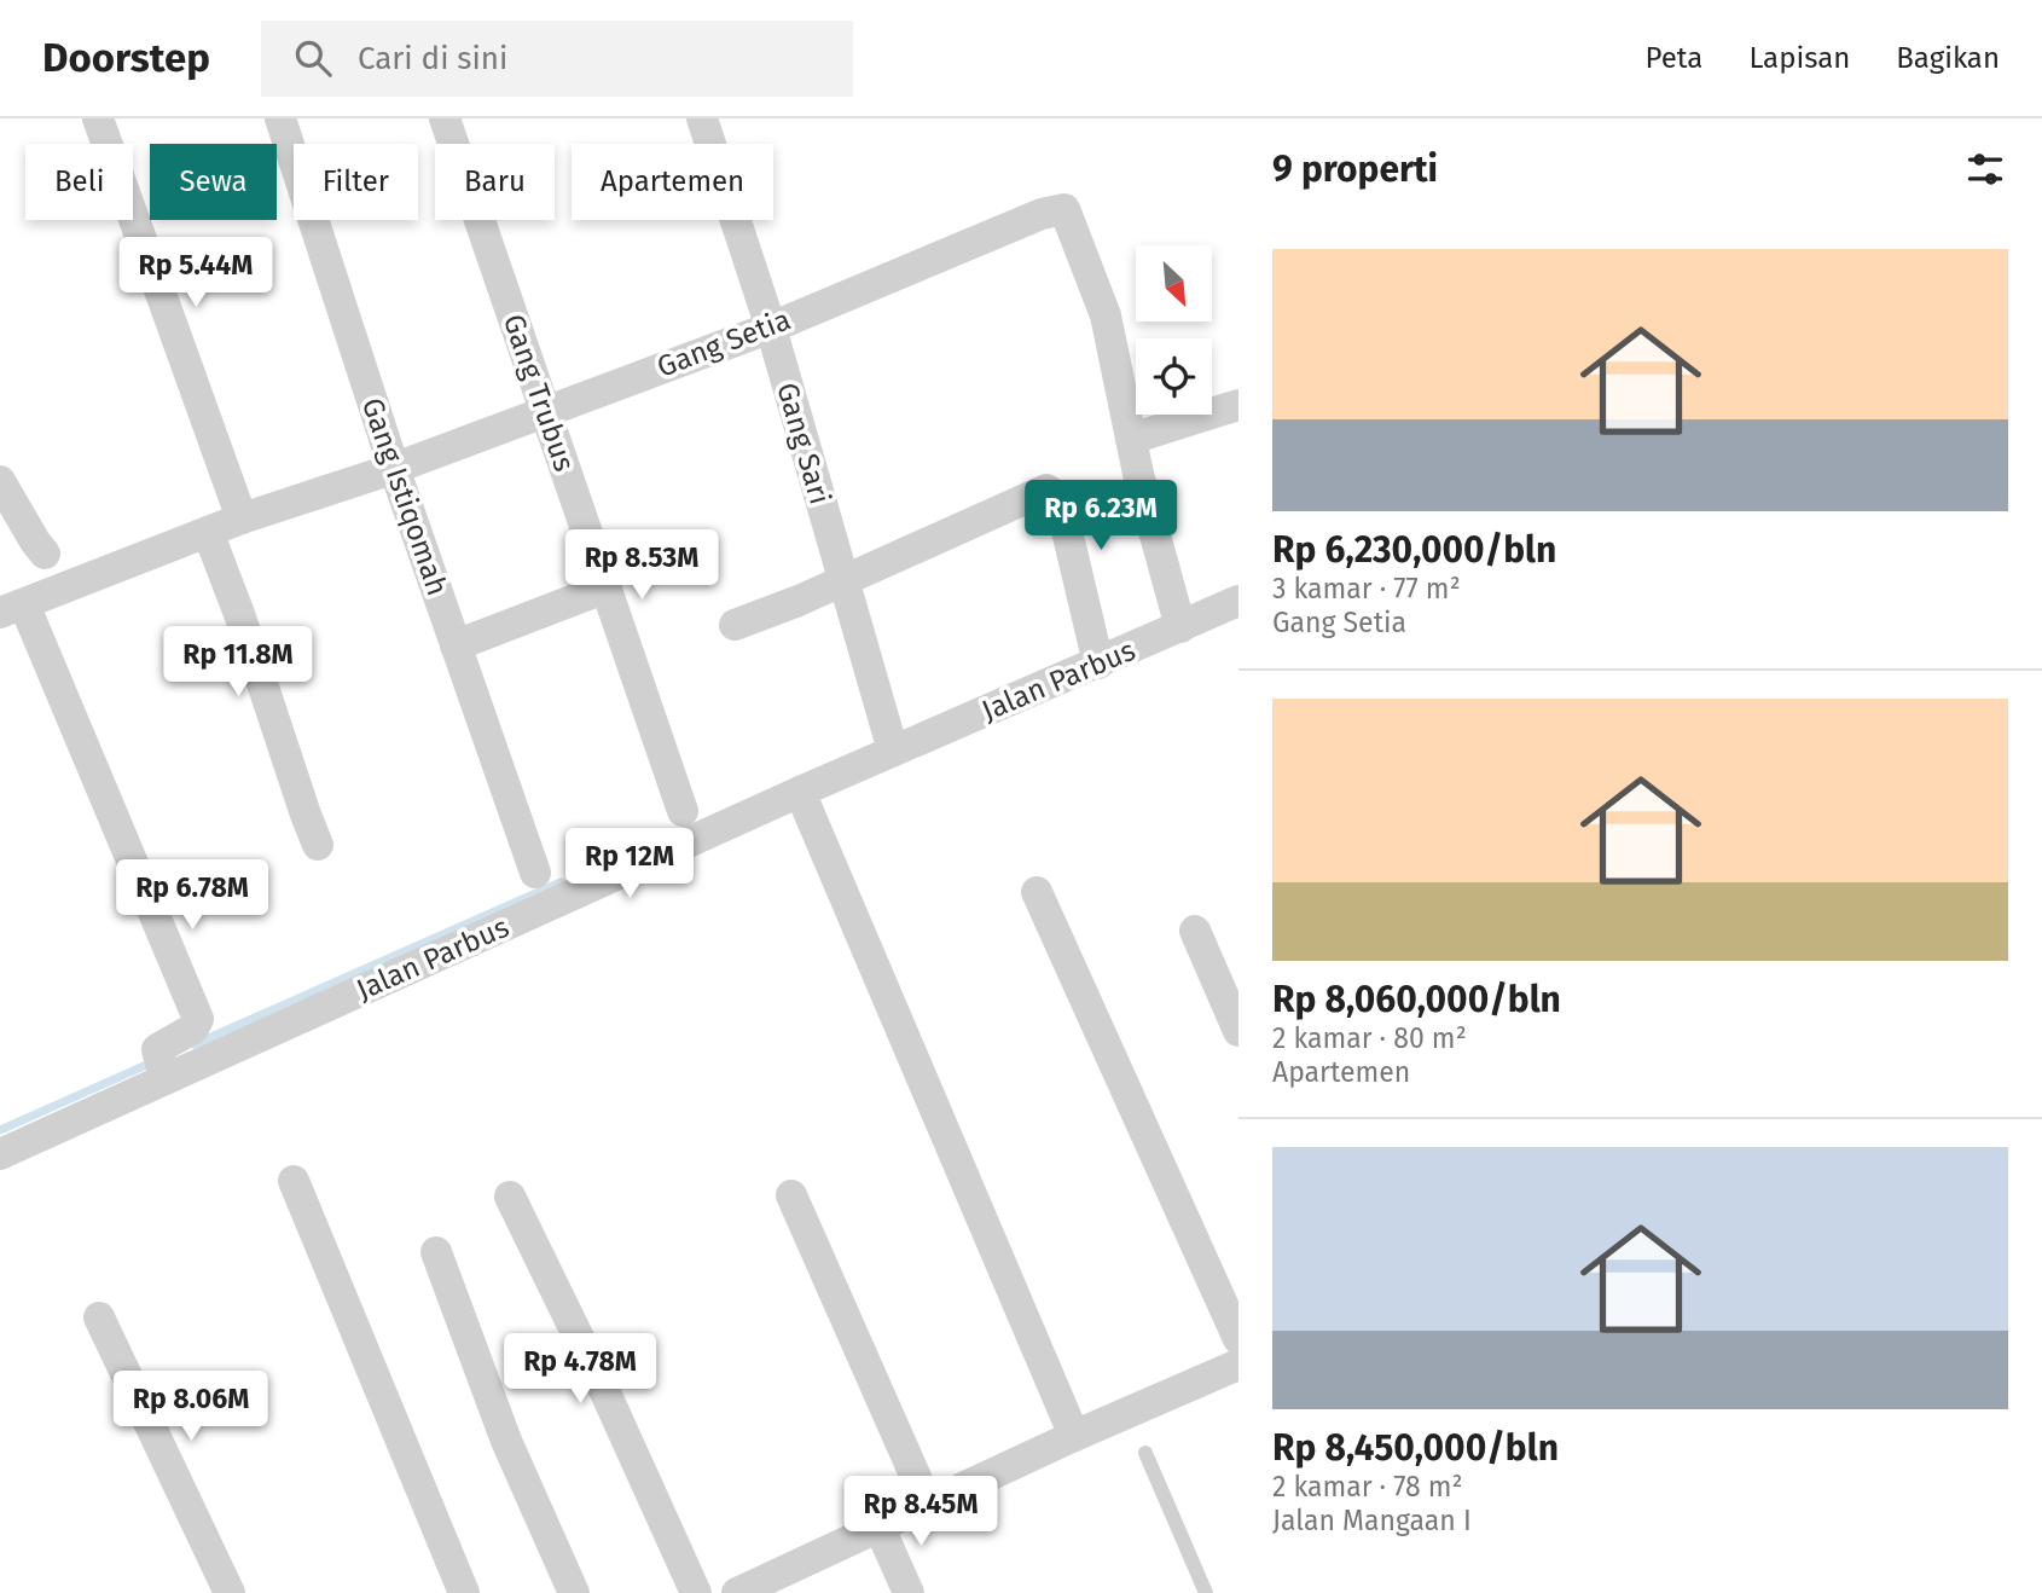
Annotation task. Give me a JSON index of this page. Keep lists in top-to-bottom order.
{
  "streets": {
    "street": [
      "Gang Setia",
      "Gang Trubus",
      "Gang Sari",
      "Gang Istiqomah",
      "Jalan Parbus"
    ]
  },
  "crossings": [
    ["Gang Setia", "Gang Trubus"],
    ["Gang Setia", "Gang Sari"],
    ["Gang Setia", "Gang Istiqomah"],
    ["Gang Setia", "Jalan Parbus"],
    ["Gang Sari", "Jalan Parbus"]
  ],
  "north": "bottom right",
  "page": {
    "header": "Doorstep",
    "search": "Cari di sini",
    "nav": ["Peta", "Lapisan", "Bagikan"],
    "heading": "9 properti",
    "chip": [
      "Beli",
      "Sewa",
      "Filter",
      "Baru",
      "Apartemen"
    ],
    "list": [
      {
        "name": "Rp 6,230,000/bln",
        "note": "3 kamar · 77 m² · Gang Setia"
      },
      {
        "name": "Rp 8,060,000/bln",
        "note": "2 kamar · 80 m² · Apartemen"
      },
      {
        "name": "Rp 8,450,000/bln",
        "note": "2 kamar · 78 m² · Jalan Mangaan I"
      }
    ],
    "price": [
      "Rp 5.44M",
      "Rp 6.23M",
      "Rp 8.53M",
      "Rp 11.8M",
      "Rp 12M",
      "Rp 6.78M",
      "Rp 4.78M",
      "Rp 8.06M",
      "Rp 8.45M"
    ]
  }
}
